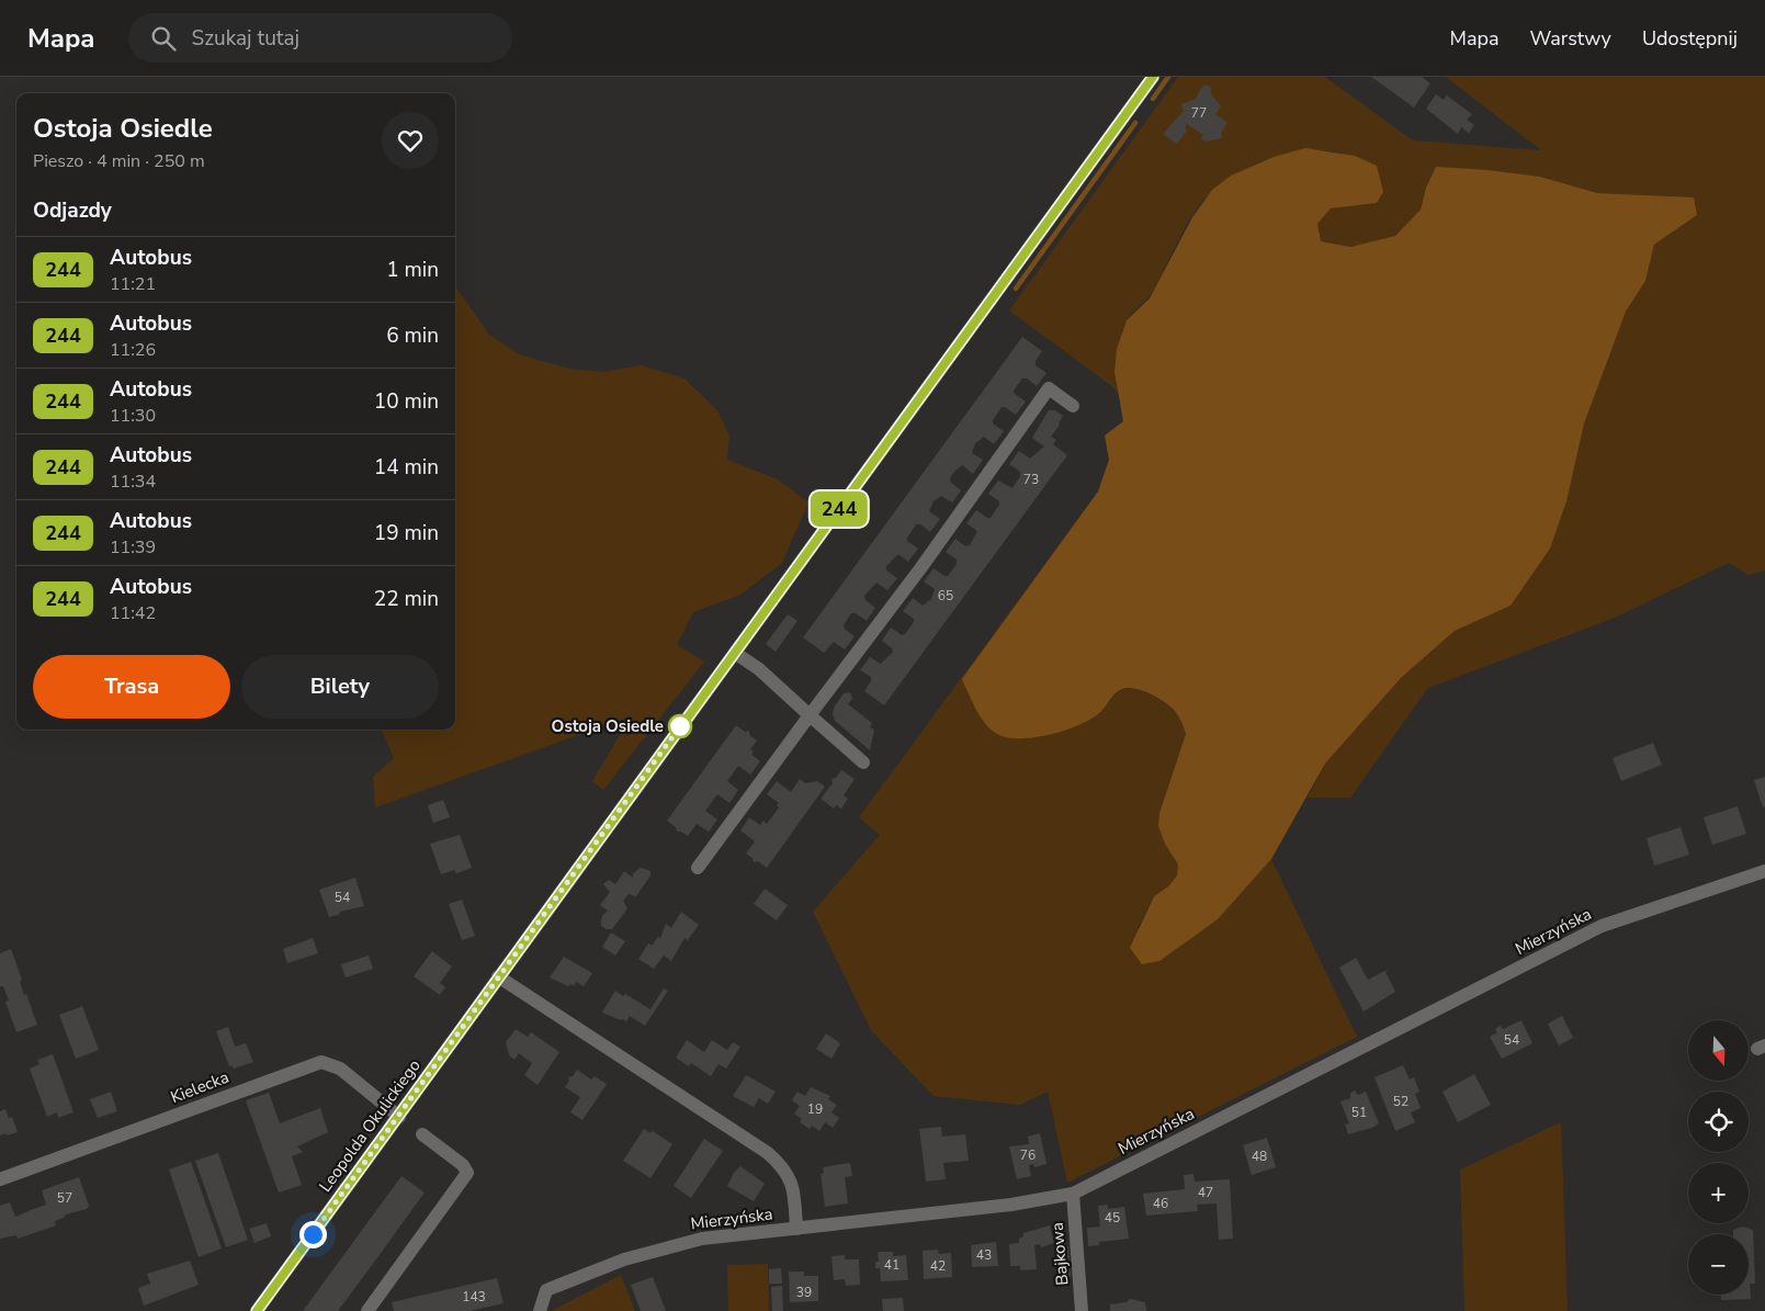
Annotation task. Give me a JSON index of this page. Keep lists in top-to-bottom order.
{
  "streets": {
    "street": [
      "Mierzyńska",
      "Kielecka",
      "Leopolda Okulickiego",
      "Bajkowa"
    ]
  },
  "crossings": [
    ["Mierzyńska", "Bajkowa"],
    ["Kielecka", "Leopolda Okulickiego"]
  ],
  "places": ["Ostoja Osiedle"],
  "lines": ["bus line 244"],
  "house_numbers": [
    "77",
    "73",
    "65",
    "54",
    "54",
    "52",
    "19",
    "51",
    "76",
    "48",
    "47",
    "57",
    "46",
    "45",
    "43",
    "41",
    "42",
    "39",
    "143"
  ],
  "north": "bottom",
  "page": {
    "header": "Mapa",
    "search": "Szukaj tutaj",
    "nav": ["Mapa", "Warstwy", "Udostępnij"],
    "on_map": "244",
    "heading": [
      ["Ostoja Osiedle", "Pieszo · 4 min · 250 m"],
      "Odjazdy"
    ],
    "list": [
      {
        "mark": "244",
        "name": "Autobus",
        "note": "11:21",
        "value": "1 min"
      },
      {
        "mark": "244",
        "name": "Autobus",
        "note": "11:26",
        "value": "6 min"
      },
      {
        "mark": "244",
        "name": "Autobus",
        "note": "11:30",
        "value": "10 min"
      },
      {
        "mark": "244",
        "name": "Autobus",
        "note": "11:34",
        "value": "14 min"
      },
      {
        "mark": "244",
        "name": "Autobus",
        "note": "11:39",
        "value": "19 min"
      },
      {
        "mark": "244",
        "name": "Autobus",
        "note": "11:42",
        "value": "22 min"
      }
    ],
    "buttons": ["Trasa", "Bilety"],
    "map_buttons": ["+", "−"]
  }
}
